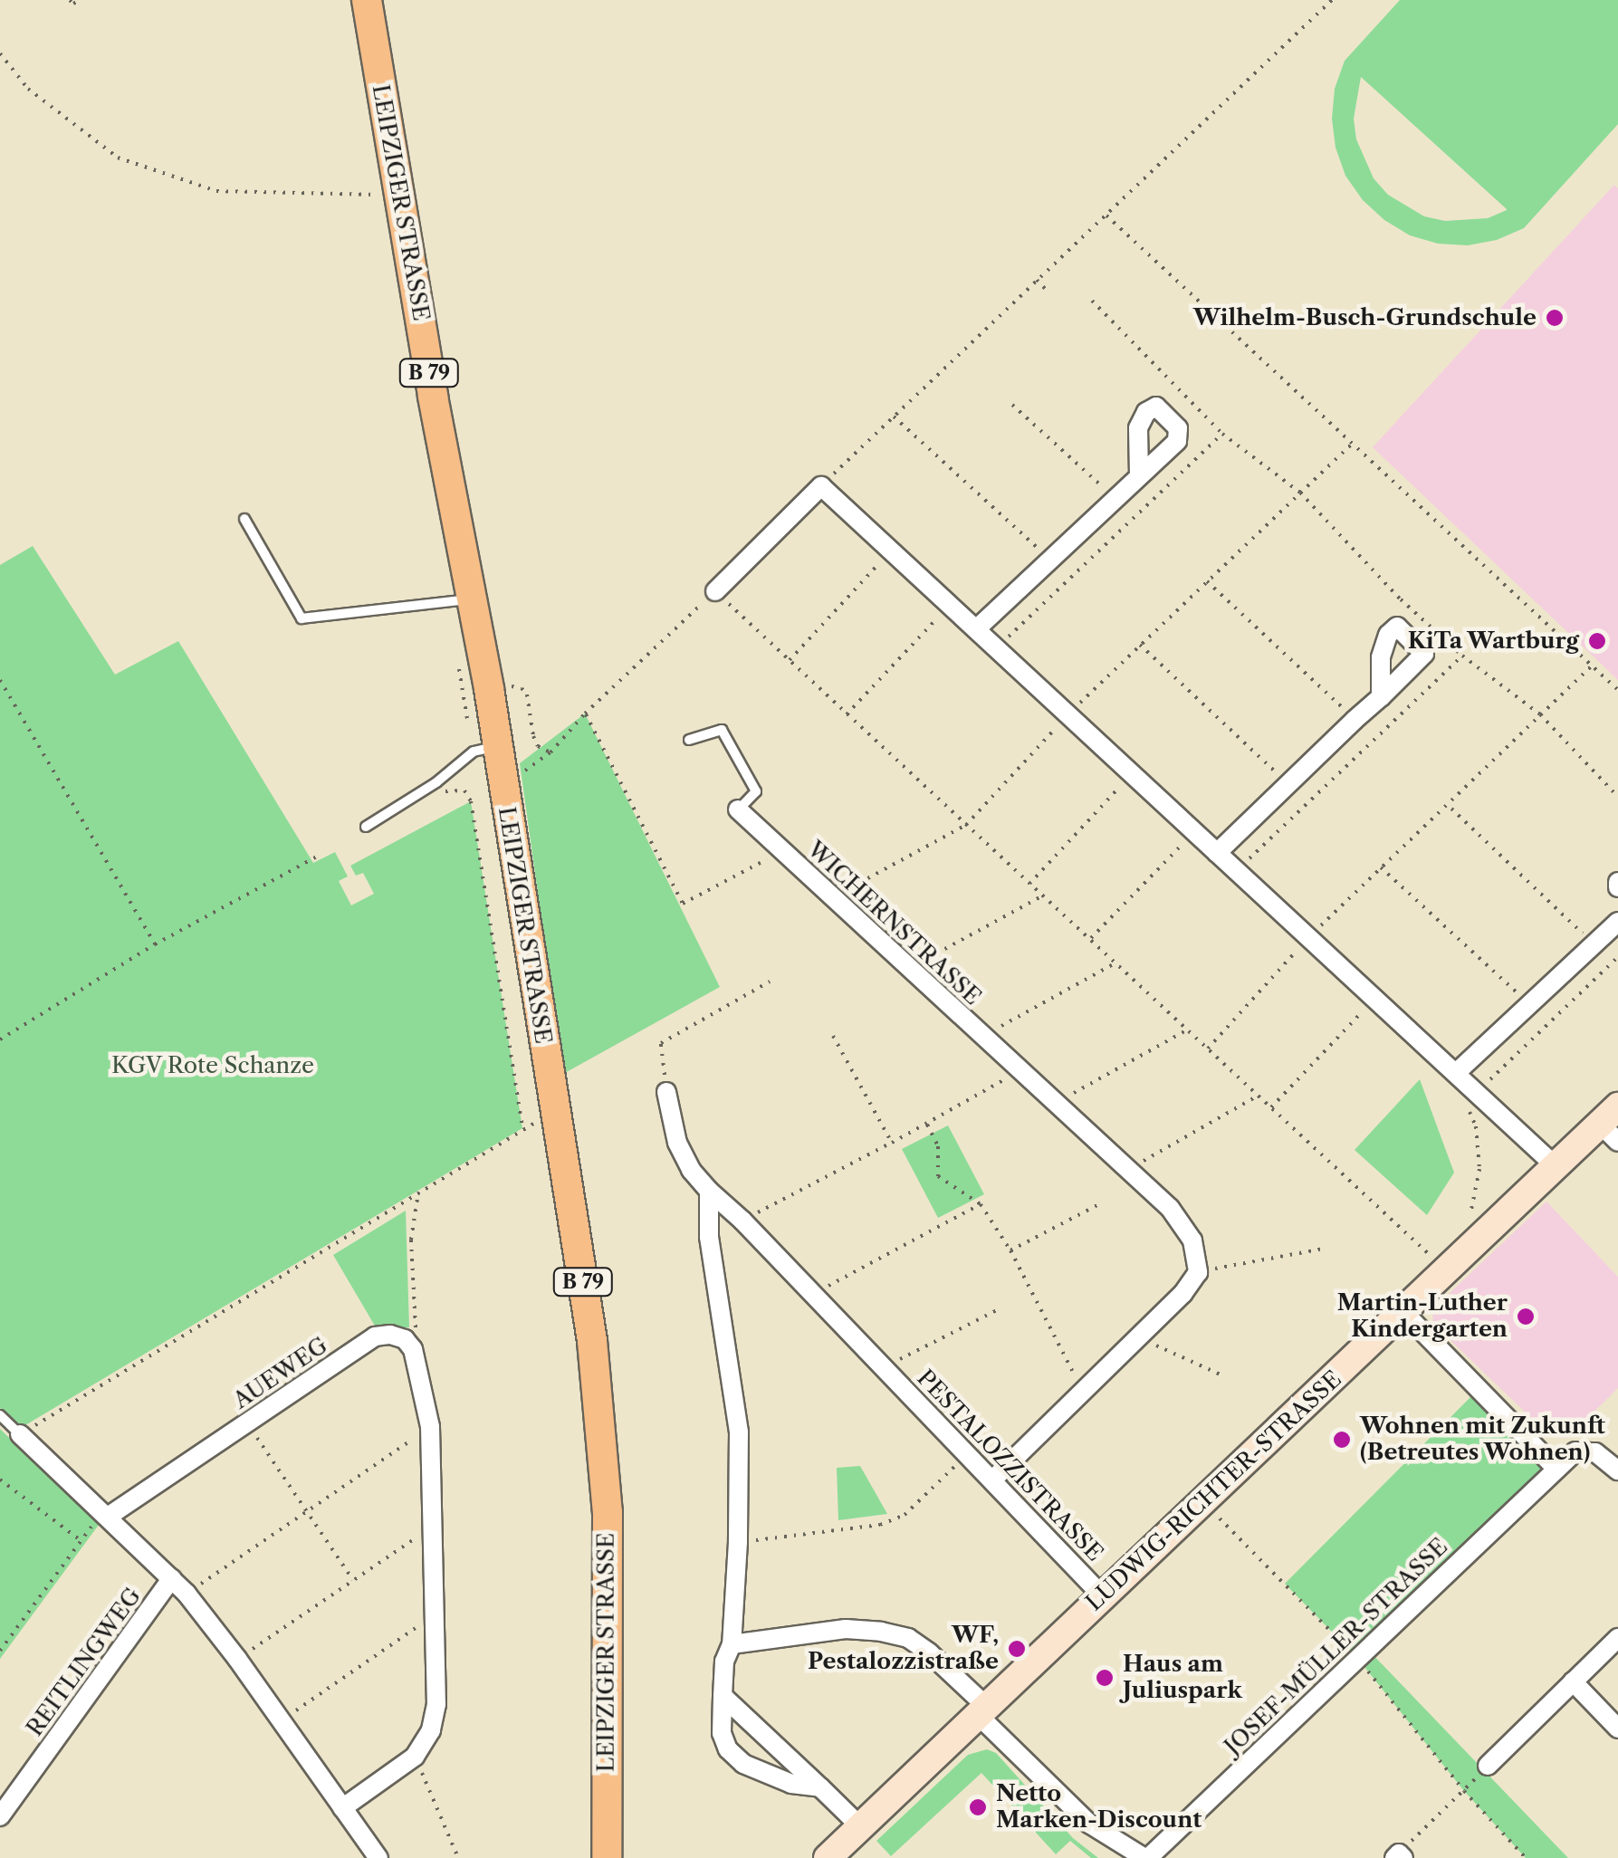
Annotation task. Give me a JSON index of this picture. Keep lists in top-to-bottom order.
{
  "streets": {
    "main road": ["LEIPZIGER STRASSE", "B 79"],
    "street": [
      "WICHERNSTRASSE",
      "AUEWEG",
      "PESTALOZZISTRASSE",
      "LUDWIG-RICHTER-STRASSE",
      "JOSEF-MÜLLER-STRASSE",
      "REITLINGWEG"
    ]
  },
  "crossings": [
    ["PESTALOZZISTRASSE", "LUDWIG-RICHTER-STRASSE"]
  ],
  "parks": ["KGV Rote Schanze"],
  "places": [
    "Wilhelm-Busch-Grundschule",
    "KiTa Wartburg",
    "Martin-Luther Kindergarten",
    "Wohnen mit Zukunft (Betreutes Wohnen)",
    "WF, Pestalozzistraße",
    "Haus am Juliuspark",
    "Netto Marken-Discount"
  ]
}
